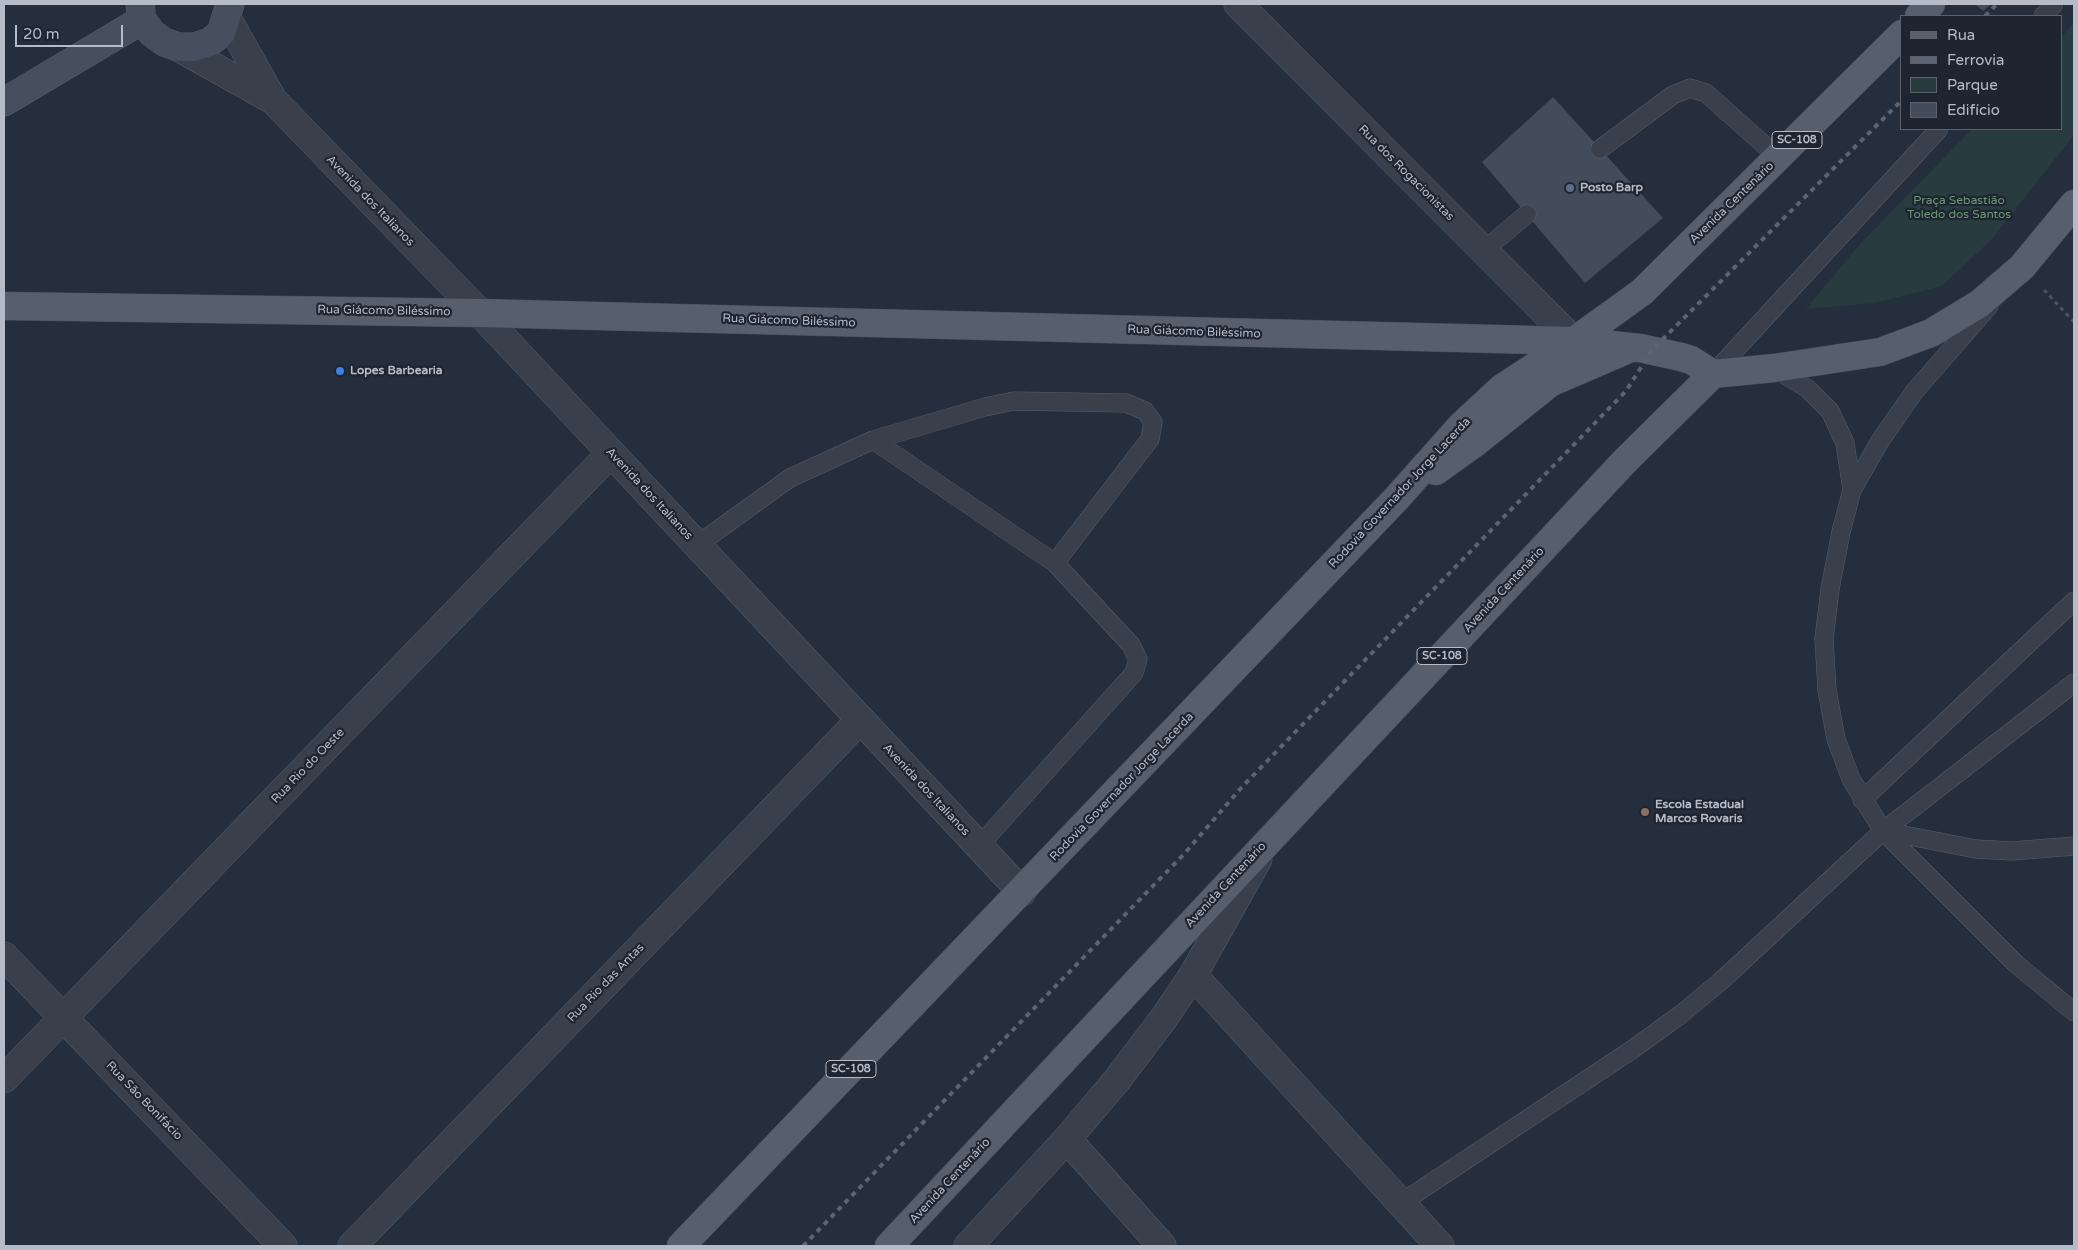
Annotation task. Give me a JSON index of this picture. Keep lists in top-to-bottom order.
{
  "streets": {
    "main road": [
      "SC-108",
      "Avenida Centenário",
      "Rua Giácomo Biléssimo",
      "Rodovia Governador Jorge Lacerda"
    ],
    "street": [
      "Rua dos Rogacionistas",
      "Avenida dos Italianos",
      "Rua Rio do Oeste",
      "Rua Rio das Antas",
      "Rua São Bonifácio"
    ]
  },
  "crossings": [
    ["Rua dos Rogacionistas", "Avenida Centenário"],
    ["Rua dos Rogacionistas", "Rua Giácomo Biléssimo"],
    ["Rua dos Rogacionistas", "Rodovia Governador Jorge Lacerda"],
    ["Avenida dos Italianos", "Rua Giácomo Biléssimo"],
    ["Avenida dos Italianos", "Rodovia Governador Jorge Lacerda"],
    ["Avenida dos Italianos", "Rua Rio do Oeste"],
    ["Avenida dos Italianos", "Rua Rio das Antas"],
    ["Avenida Centenário", "Rua Giácomo Biléssimo"],
    ["Avenida Centenário", "Rodovia Governador Jorge Lacerda"],
    ["Rua Giácomo Biléssimo", "Rodovia Governador Jorge Lacerda"],
    ["Rua Rio do Oeste", "Rua São Bonifácio"]
  ],
  "parks": ["Praça Sebastião Toledo dos Santos"],
  "places": ["Posto Barp", "Lopes Barbearia", "Escola Estadual Marcos Rovaris"],
  "legend": [
    "Rua",
    "Ferrovia",
    "Parque",
    "Edifício"
  ],
  "scale_bar": "20 m"
}
